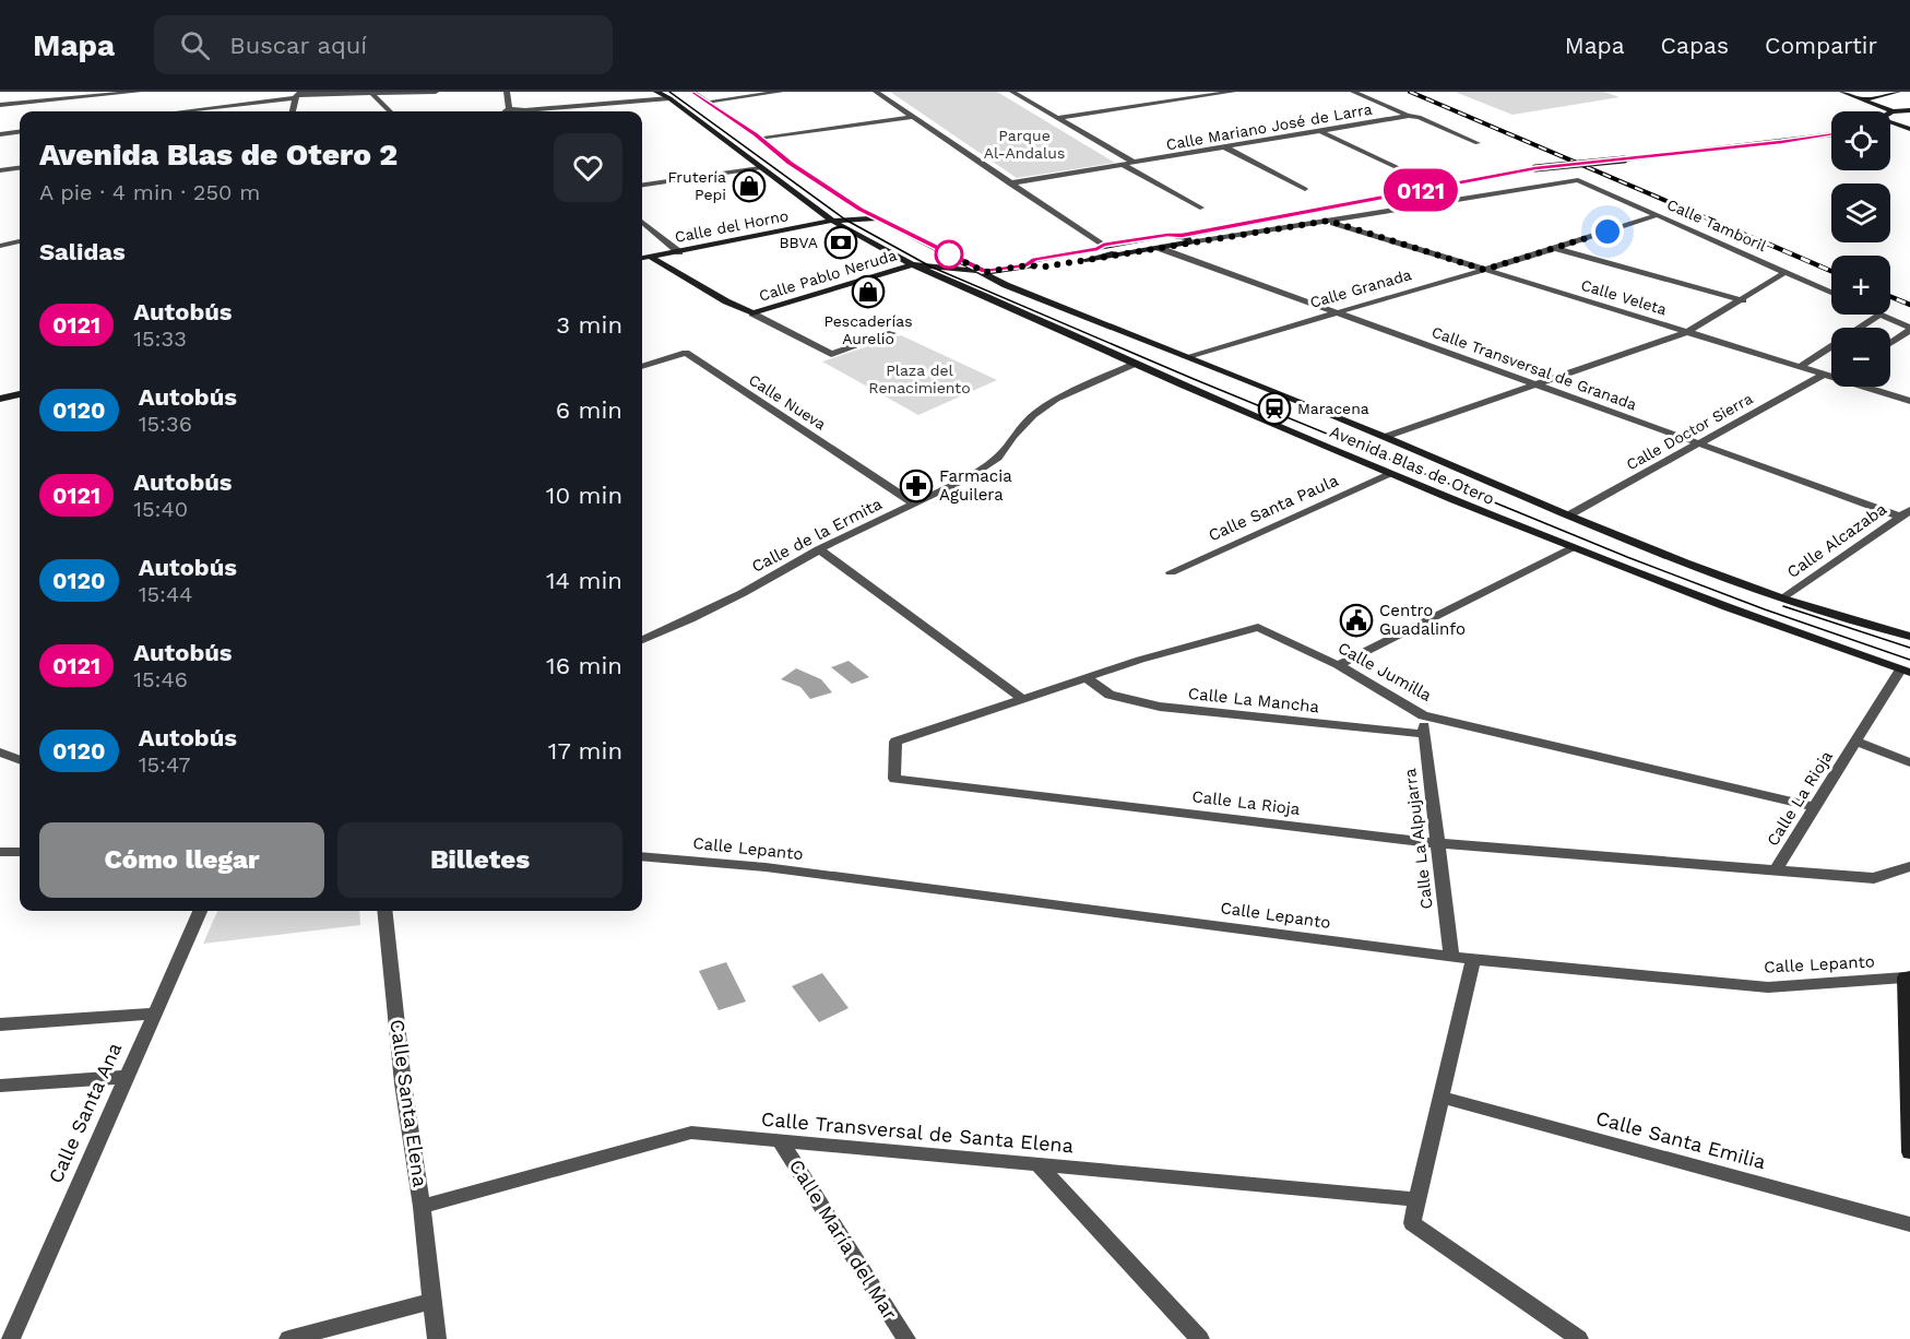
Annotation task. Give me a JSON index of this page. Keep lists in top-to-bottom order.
{
  "streets": {
    "street": [
      "Calle Mariano José de Larra",
      "Calle Tamboril",
      "Calle del Horno",
      "Calle Pablo Neruda",
      "Calle Granada",
      "Calle Veleta",
      "Calle Transversal de Granada",
      "Calle Nueva",
      "Calle Doctor Sierra",
      "Avenida Blas de Otero",
      "Calle Santa Paula",
      "Calle de la Ermita",
      "Calle Alcazaba",
      "Calle Jumilla",
      "Calle La Mancha",
      "Calle La Rioja",
      "Calle La Alpujarra",
      "Calle Lepanto",
      "Calle Santa Elena",
      "Calle Santa Ana",
      "Calle Transversal de Santa Elena",
      "Calle Santa Emilia",
      "Calle María del Mar"
    ]
  },
  "crossings": [
    ["Calle Tamboril", "Calle Granada"],
    ["Calle Tamboril", "Calle Veleta"],
    ["Calle del Horno", "Avenida Blas de Otero"],
    ["Calle Pablo Neruda", "Avenida Blas de Otero"],
    ["Calle Granada", "Calle Veleta"],
    ["Calle Granada", "Calle Transversal de Granada"],
    ["Calle Granada", "Avenida Blas de Otero"],
    ["Calle Veleta", "Calle Doctor Sierra"],
    ["Calle Transversal de Granada", "Calle Doctor Sierra"],
    ["Calle Transversal de Granada", "Calle Alcazaba"],
    ["Calle Nueva", "Calle de la Ermita"],
    ["Calle Doctor Sierra", "Avenida Blas de Otero"],
    ["Avenida Blas de Otero", "Calle Santa Paula"],
    ["Avenida Blas de Otero", "Calle de la Ermita"],
    ["Avenida Blas de Otero", "Calle Alcazaba"],
    ["Avenida Blas de Otero", "Calle La Rioja"],
    ["Calle Jumilla", "Calle La Mancha"],
    ["Calle Jumilla", "Calle La Rioja"],
    ["Calle Jumilla", "Calle La Alpujarra"],
    ["Calle La Mancha", "Calle La Alpujarra"],
    ["Calle La Rioja", "Calle La Alpujarra"],
    ["Calle La Alpujarra", "Calle Lepanto"],
    ["Calle Santa Elena", "Calle Transversal de Santa Elena"],
    ["Calle Transversal de Santa Elena", "Calle María del Mar"]
  ],
  "parks": ["Parque Al-Andalus", "Plaza del Renacimiento"],
  "places": {
    "shop": ["Frutería Pepi", "Pescaderías Aurelio"],
    "bank": ["BBVA"],
    "station": ["Maracena"],
    "pharmacy": ["Farmacia Aguilera"],
    "public building": ["Centro Guadalinfo"]
  },
  "lines": ["bus line 0121"],
  "page": {
    "header": "Mapa",
    "search": "Buscar aquí",
    "nav": ["Mapa", "Capas", "Compartir"],
    "on_map": "0121",
    "map_buttons": ["+", "−"],
    "heading": [
      ["Avenida Blas de Otero 2", "A pie · 4 min · 250 m"],
      "Salidas"
    ],
    "list": [
      {
        "mark": "0121",
        "name": "Autobús",
        "note": "15:33",
        "value": "3 min"
      },
      {
        "mark": "0120",
        "name": "Autobús",
        "note": "15:36",
        "value": "6 min"
      },
      {
        "mark": "0121",
        "name": "Autobús",
        "note": "15:40",
        "value": "10 min"
      },
      {
        "mark": "0120",
        "name": "Autobús",
        "note": "15:44",
        "value": "14 min"
      },
      {
        "mark": "0121",
        "name": "Autobús",
        "note": "15:46",
        "value": "16 min"
      },
      {
        "mark": "0120",
        "name": "Autobús",
        "note": "15:47",
        "value": "17 min"
      }
    ],
    "buttons": ["Cómo llegar", "Billetes"]
  }
}
